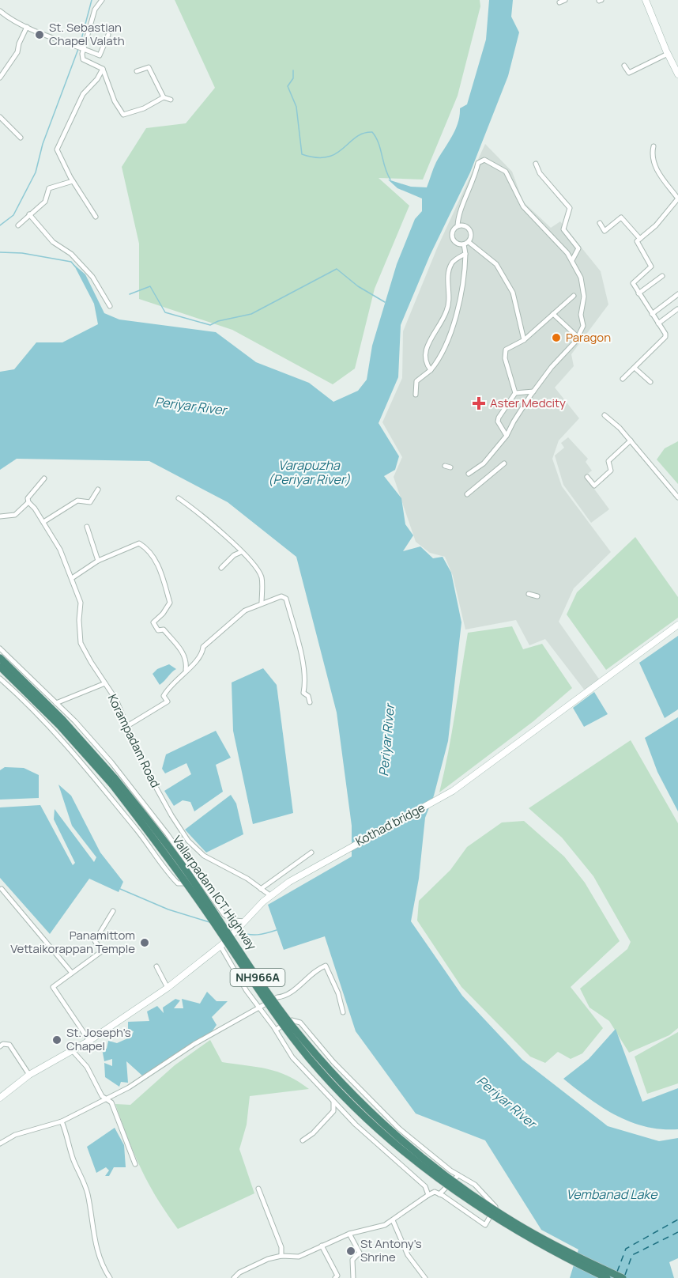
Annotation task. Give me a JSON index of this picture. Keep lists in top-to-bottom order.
{
  "streets": {
    "highway": ["Vallarpadam ICT Highway", "NH966A"],
    "main road": ["Kothad bridge"],
    "street": ["Korampadam Road"]
  },
  "crossings": [
    ["Korampadam Road", "Kothad bridge"]
  ],
  "water": ["Periyar River", "Varapuzha (Periyar River)", "Vembanad Lake"],
  "places": {
    "other": [
      "St. Sebastian Chapel Valath",
      "Paragon",
      "Panamittom Vettaikorappan Temple",
      "St. Joseph's Chapel",
      "St Antony's Shrine"
    ],
    "health": ["Aster Medcity"]
  }
}
